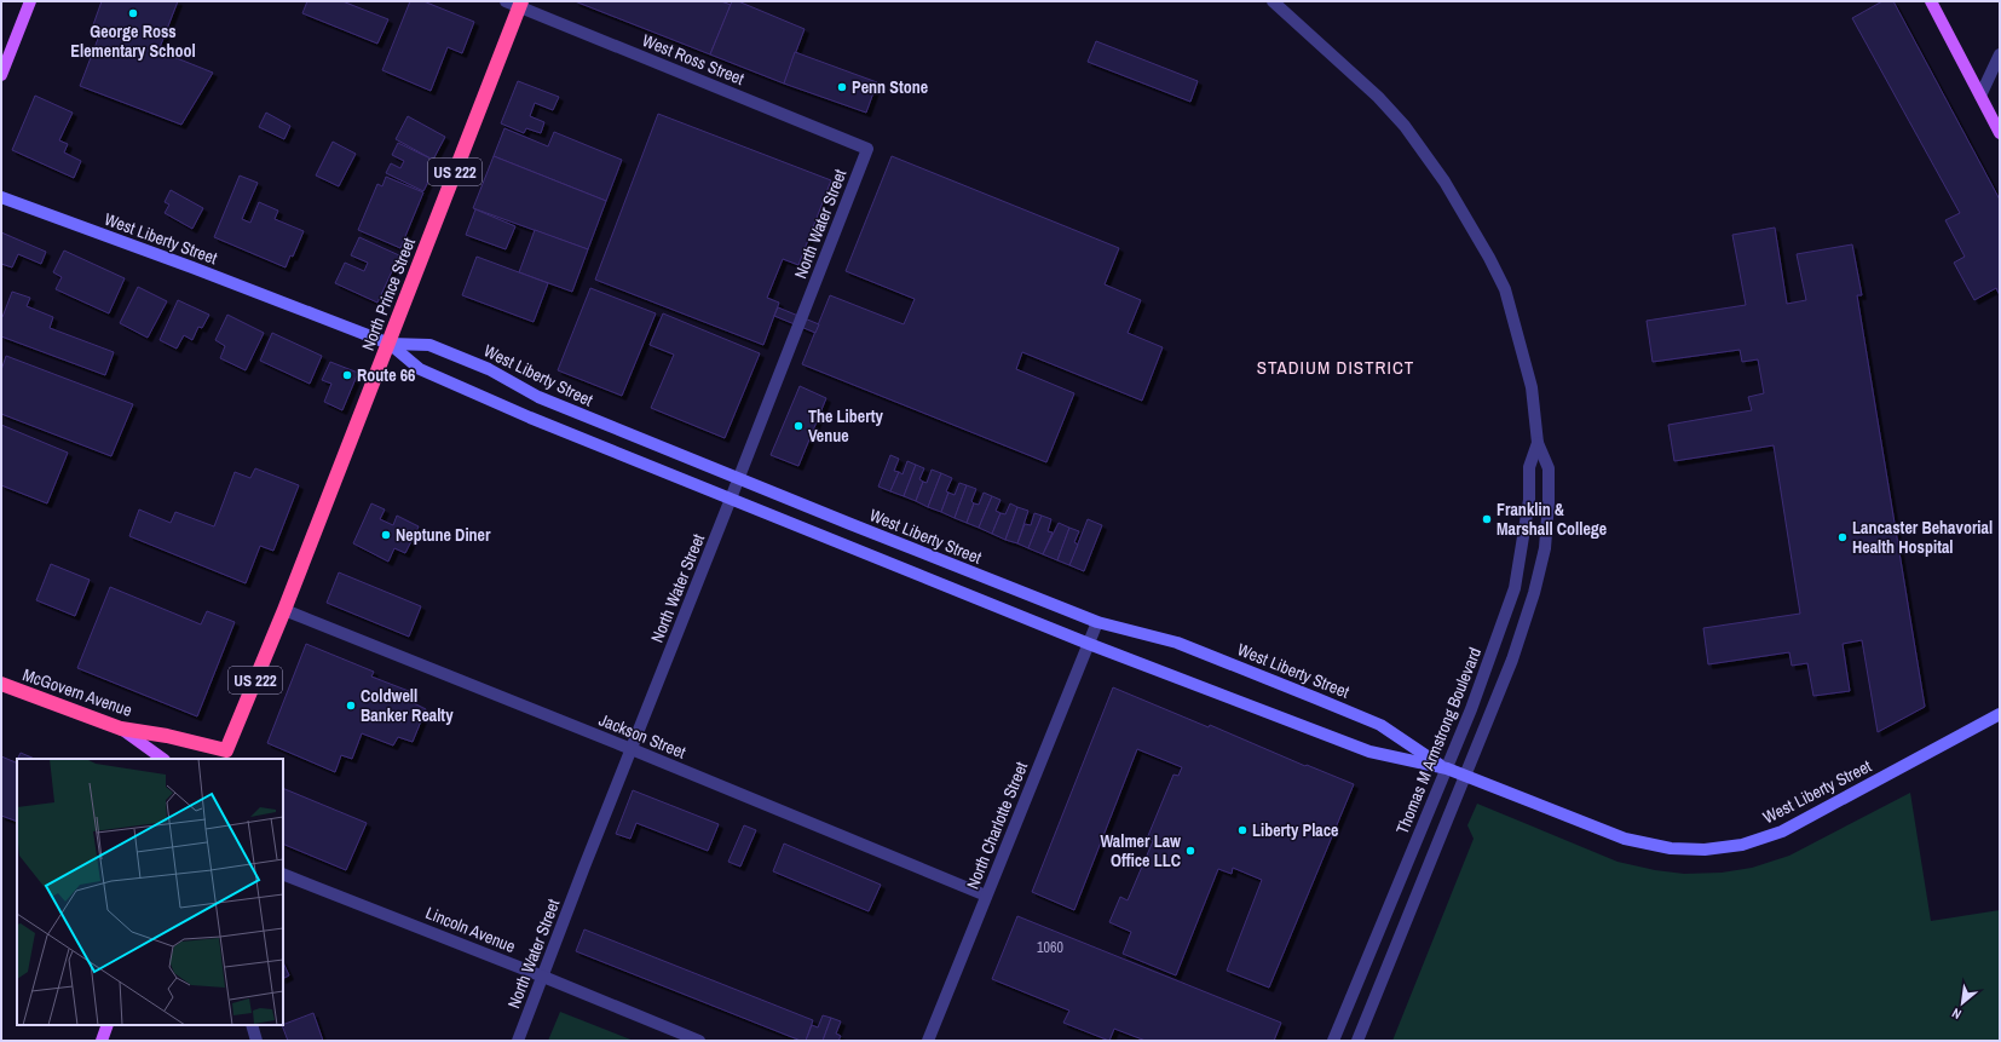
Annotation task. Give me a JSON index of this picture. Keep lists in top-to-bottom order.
{
  "streets": {
    "highway": ["US 222", "North Prince Street", "McGovern Avenue"],
    "main road": ["West Liberty Street"],
    "street": [
      "West Ross Street",
      "North Water Street",
      "Jackson Street",
      "Thomas M Armstrong Boulevard",
      "North Charlotte Street",
      "Lincoln Avenue"
    ]
  },
  "crossings": [
    ["West Ross Street", "North Water Street"],
    ["West Ross Street", "North Prince Street"],
    ["North Water Street", "West Liberty Street"],
    ["North Water Street", "Jackson Street"],
    ["North Water Street", "Lincoln Avenue"],
    ["West Liberty Street", "North Prince Street"],
    ["West Liberty Street", "Thomas M Armstrong Boulevard"],
    ["West Liberty Street", "North Charlotte Street"],
    ["North Prince Street", "McGovern Avenue"],
    ["North Prince Street", "Jackson Street"],
    ["Jackson Street", "North Charlotte Street"]
  ],
  "districts": ["STADIUM DISTRICT"],
  "places": [
    "George Ross Elementary School",
    "Penn Stone",
    "Route 66",
    "The Liberty Venue",
    "Franklin & Marshall College",
    "Neptune Diner",
    "Lancaster Behavorial Health Hospital",
    "Coldwell Banker Realty",
    "Liberty Place",
    "Walmer Law Office LLC"
  ],
  "house_numbers": ["1060"],
  "north": "bottom left"
}
